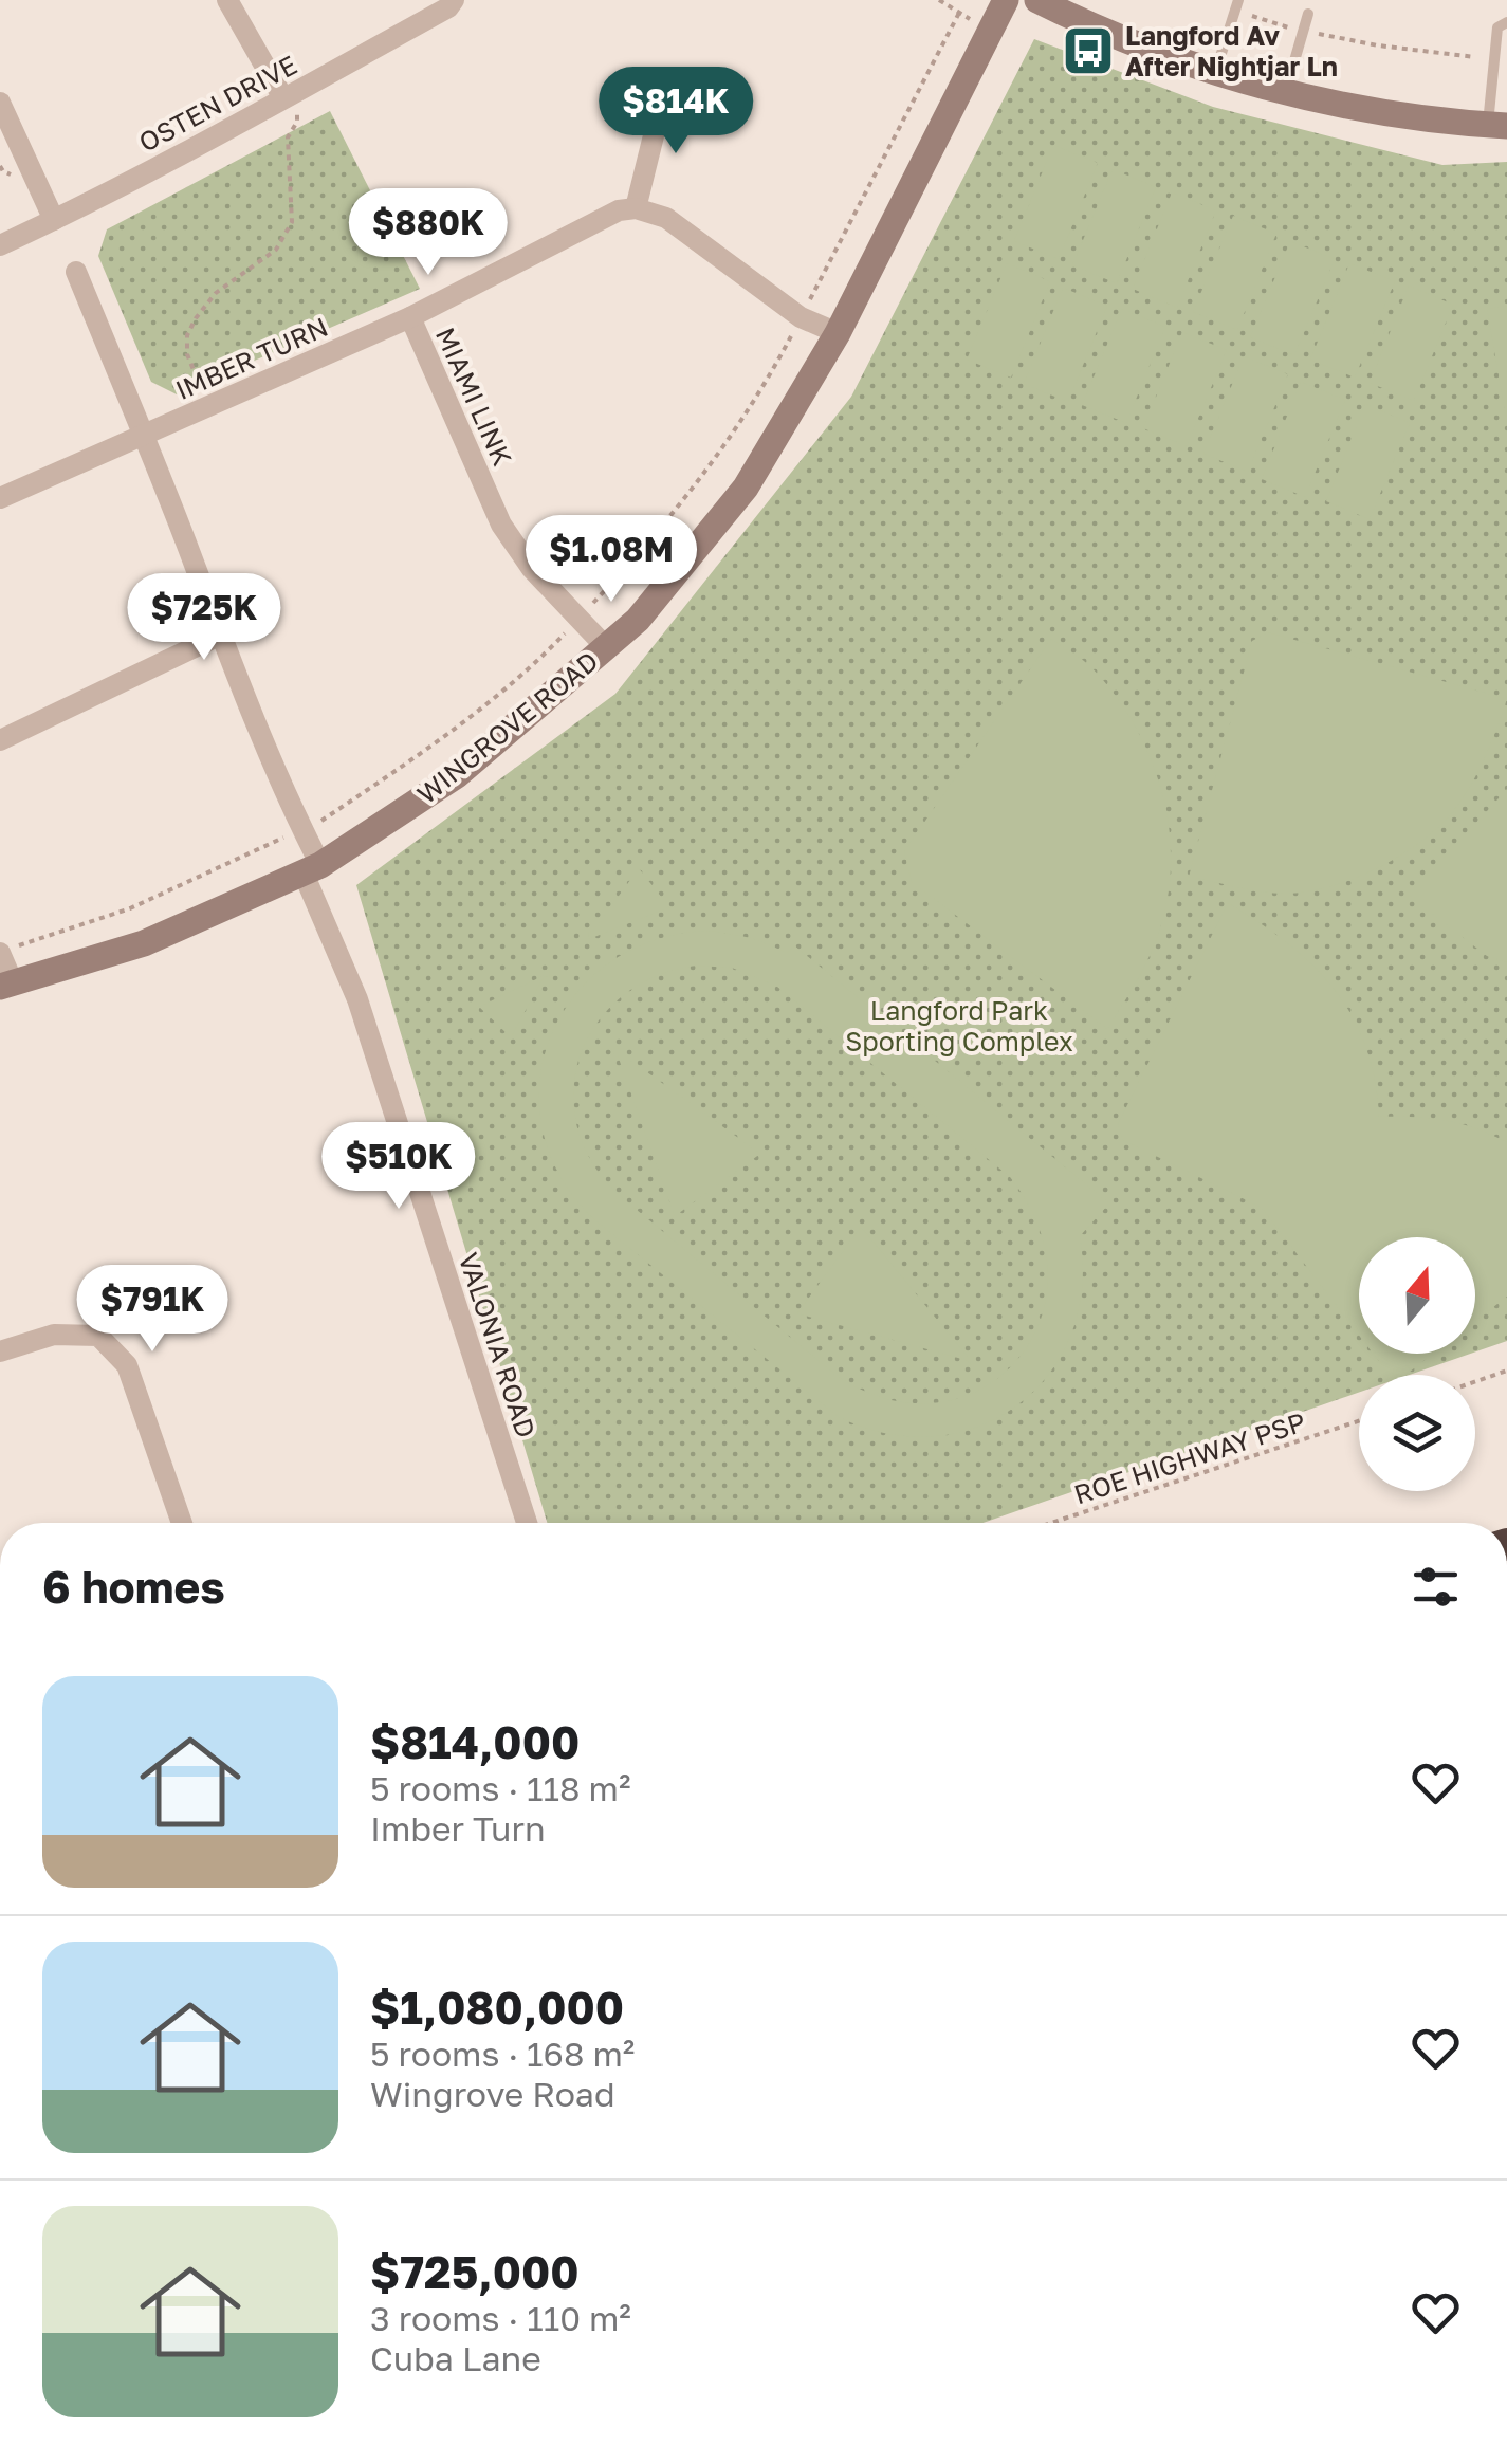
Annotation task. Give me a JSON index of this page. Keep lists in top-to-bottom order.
{
  "streets": {
    "street": [
      "OSTEN DRIVE",
      "IMBER TURN",
      "MIAMI LINK",
      "WINGROVE ROAD",
      "VALONIA ROAD"
    ],
    "path": ["ROE HIGHWAY PSP"]
  },
  "crossings": [
    ["IMBER TURN", "MIAMI LINK"],
    ["IMBER TURN", "VALONIA ROAD"],
    ["MIAMI LINK", "WINGROVE ROAD"],
    ["WINGROVE ROAD", "VALONIA ROAD"]
  ],
  "parks": ["Langford Park Sporting Complex"],
  "places": {
    "bus stop": ["Langford Av After Nightjar Ln"]
  },
  "north": "top",
  "page": {
    "price": [
      "$814K",
      "$880K",
      "$1.08M",
      "$725K",
      "$510K",
      "$791K"
    ],
    "heading": "6 homes",
    "list": [
      {
        "name": "$814,000",
        "note": "5 rooms · 118 m² · Imber Turn"
      },
      {
        "name": "$1,080,000",
        "note": "5 rooms · 168 m² · Wingrove Road"
      },
      {
        "name": "$725,000",
        "note": "3 rooms · 110 m² · Cuba Lane"
      }
    ]
  }
}
